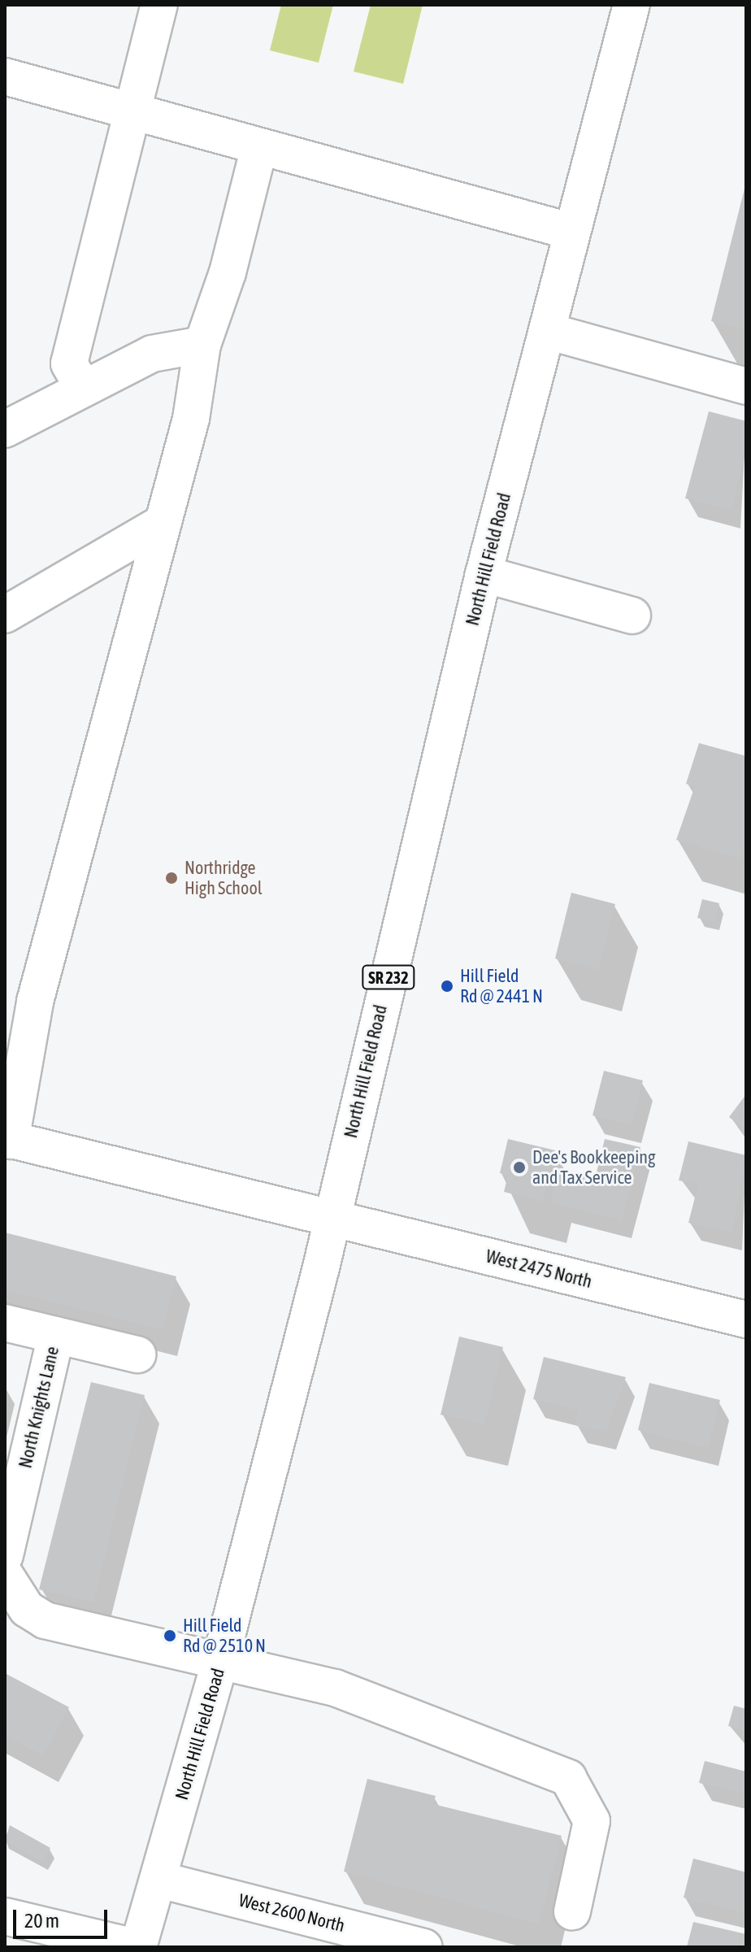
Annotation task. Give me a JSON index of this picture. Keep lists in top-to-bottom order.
{
  "streets": {
    "main road": [
      "North Hill Field Road",
      "SR 232",
      "West 2475 North",
      "North Knights Lane",
      "West 2600 North"
    ]
  },
  "crossings": [
    ["North Hill Field Road", "West 2475 North"],
    ["North Hill Field Road", "West 2600 North"]
  ],
  "places": [
    "Northridge High School",
    "Hill Field Rd @ 2441 N",
    "Dee's Bookkeeping and Tax Service",
    "Hill Field Rd @ 2510 N"
  ],
  "scale_bar": "20 m"
}
